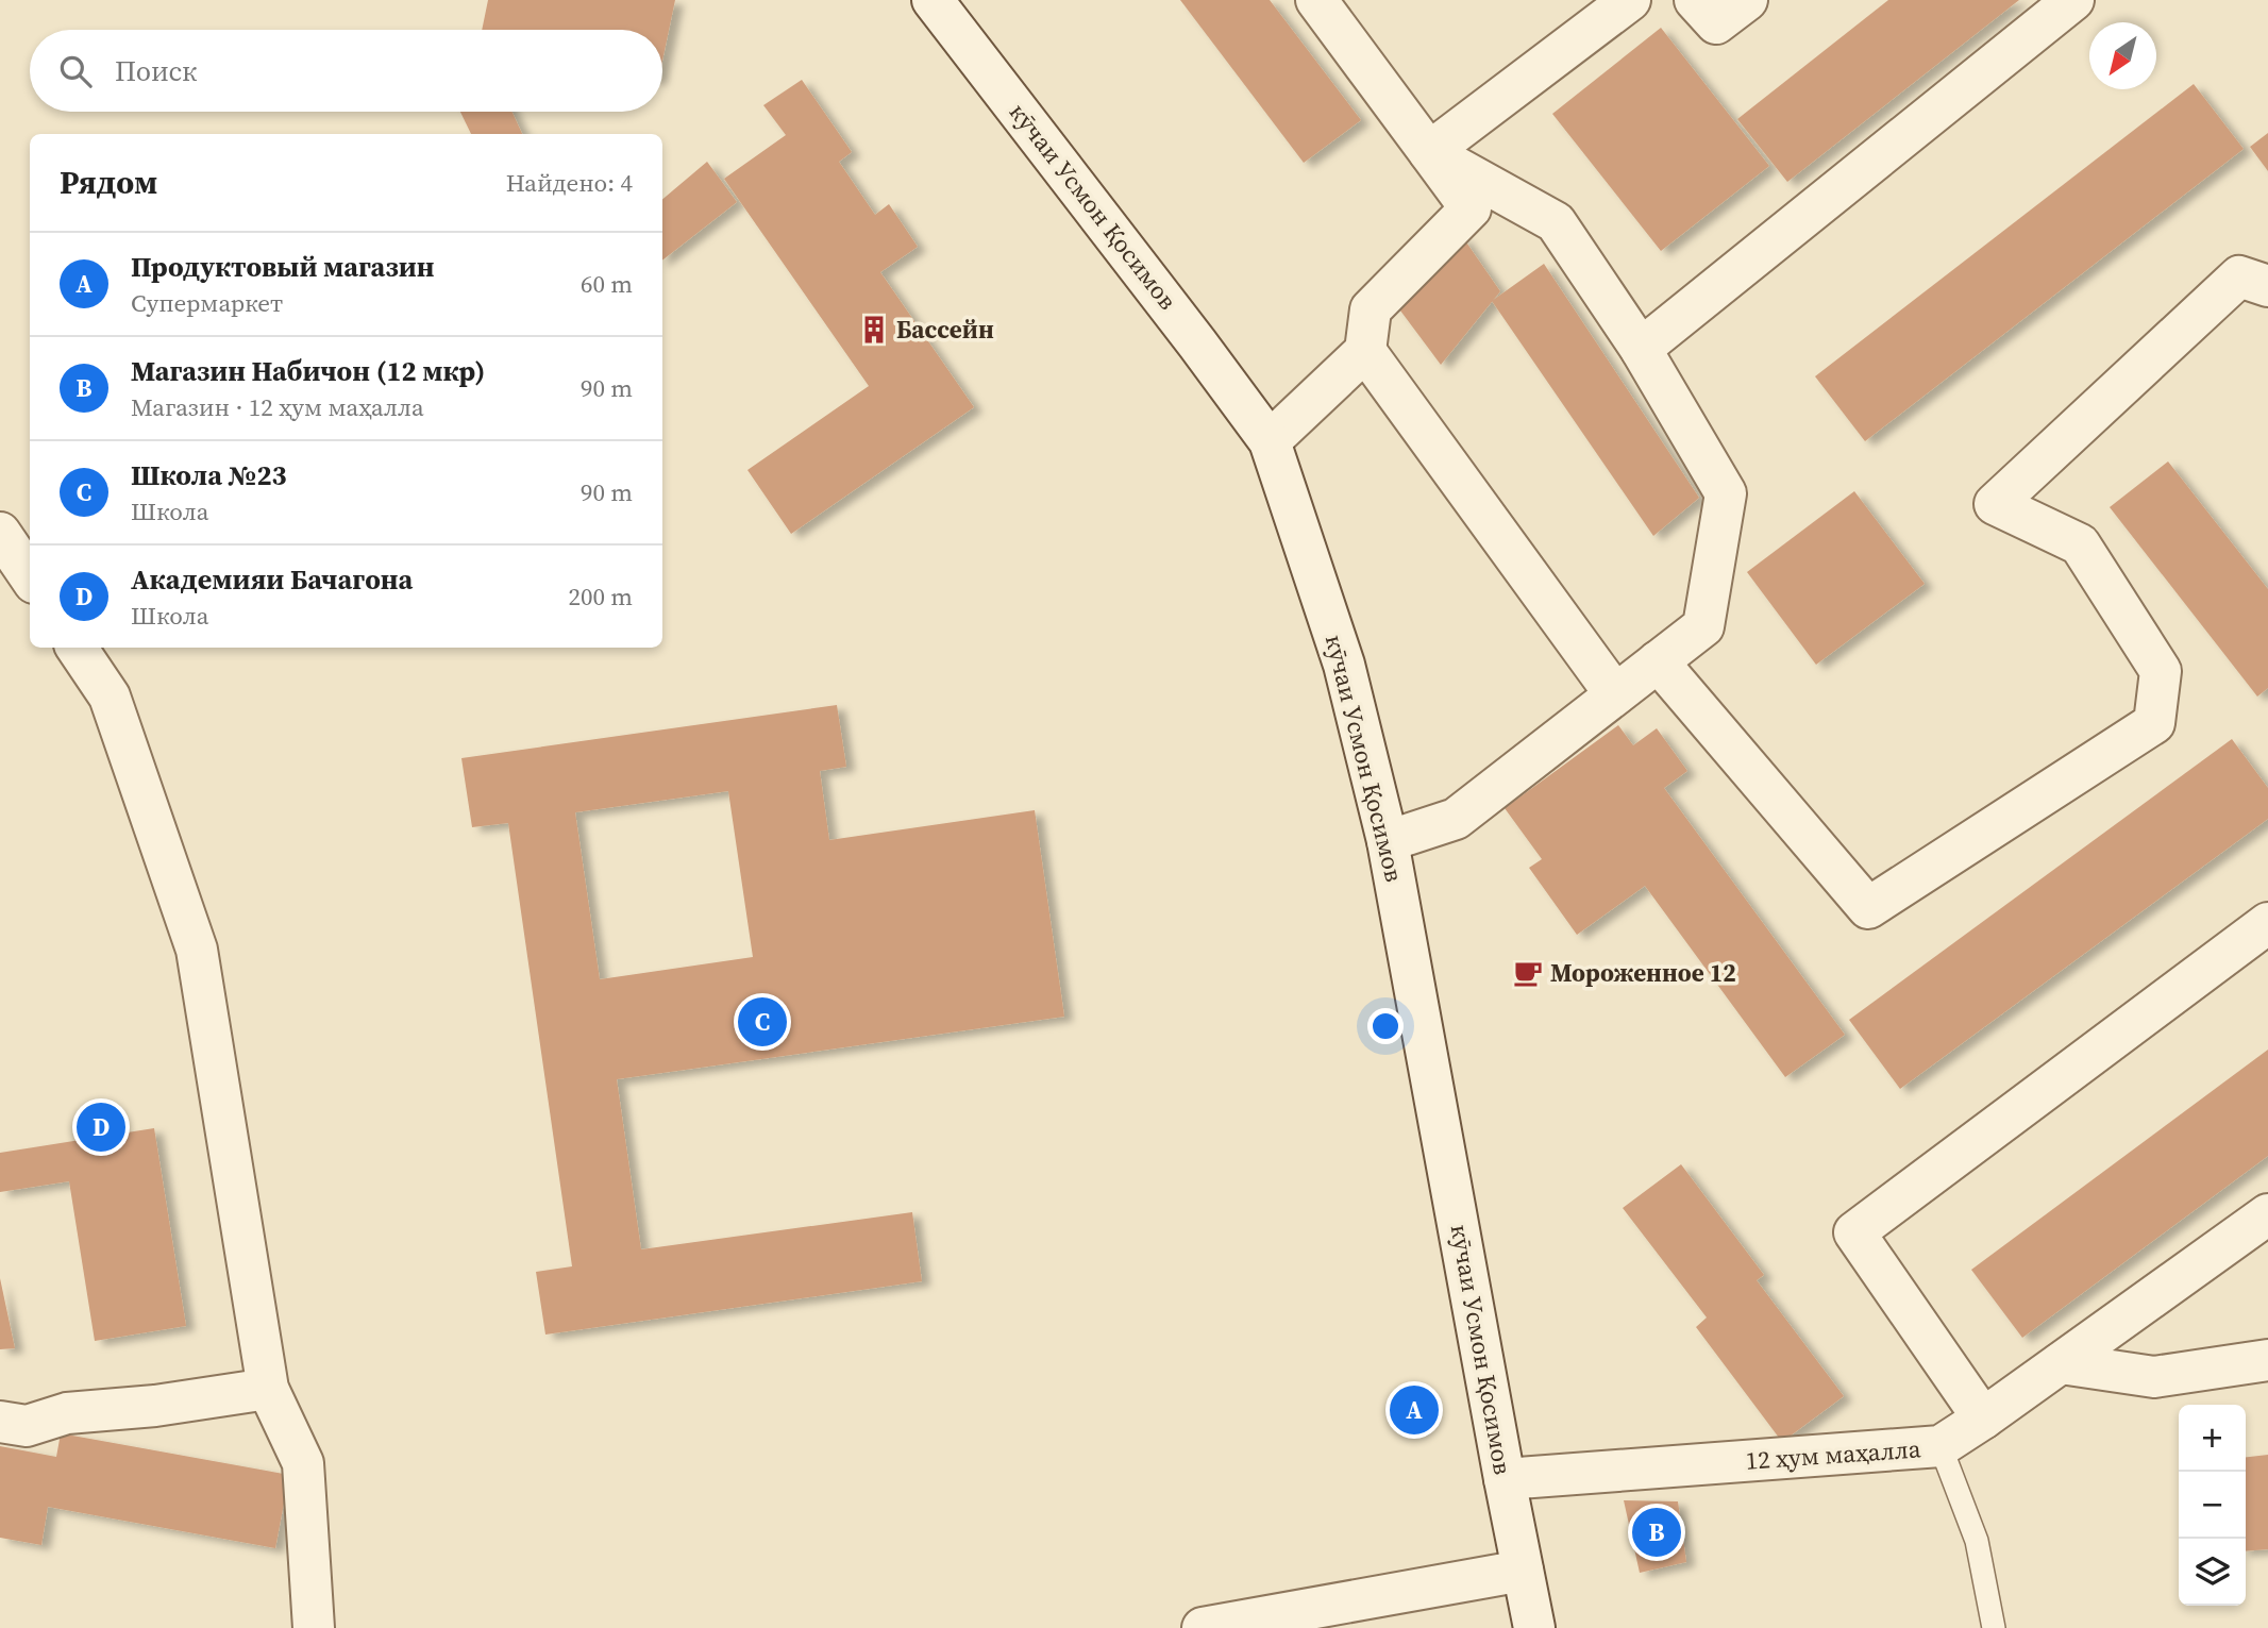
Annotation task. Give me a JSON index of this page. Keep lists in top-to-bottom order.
{
  "streets": {
    "street": ["кӯчаи Усмон Қосимов", "12 ҳум маҳалла"]
  },
  "crossings": [
    ["кӯчаи Усмон Қосимов", "12 ҳум маҳалла"]
  ],
  "places": {
    "building": ["Бассейн"],
    "cafe": ["Мороженное 12"]
  },
  "north": "bottom left",
  "page": {
    "search": "Поиск",
    "heading": ["Рядом", "Найдено: 4"],
    "list": [
      {
        "mark": "A",
        "name": "Продуктовый магазин",
        "note": "Супермаркет",
        "value": "60 m"
      },
      {
        "mark": "B",
        "name": "Магазин Набичон (12 мкр)",
        "note": "Магазин · 12 ҳум маҳалла",
        "value": "90 m"
      },
      {
        "mark": "C",
        "name": "Школа №23",
        "note": "Школа",
        "value": "90 m"
      },
      {
        "mark": "D",
        "name": "Академияи Бачагона",
        "note": "Школа",
        "value": "200 m"
      }
    ],
    "pins": [
      "C",
      "D",
      "A",
      "B"
    ],
    "map_buttons": ["+", "−"]
  }
}
